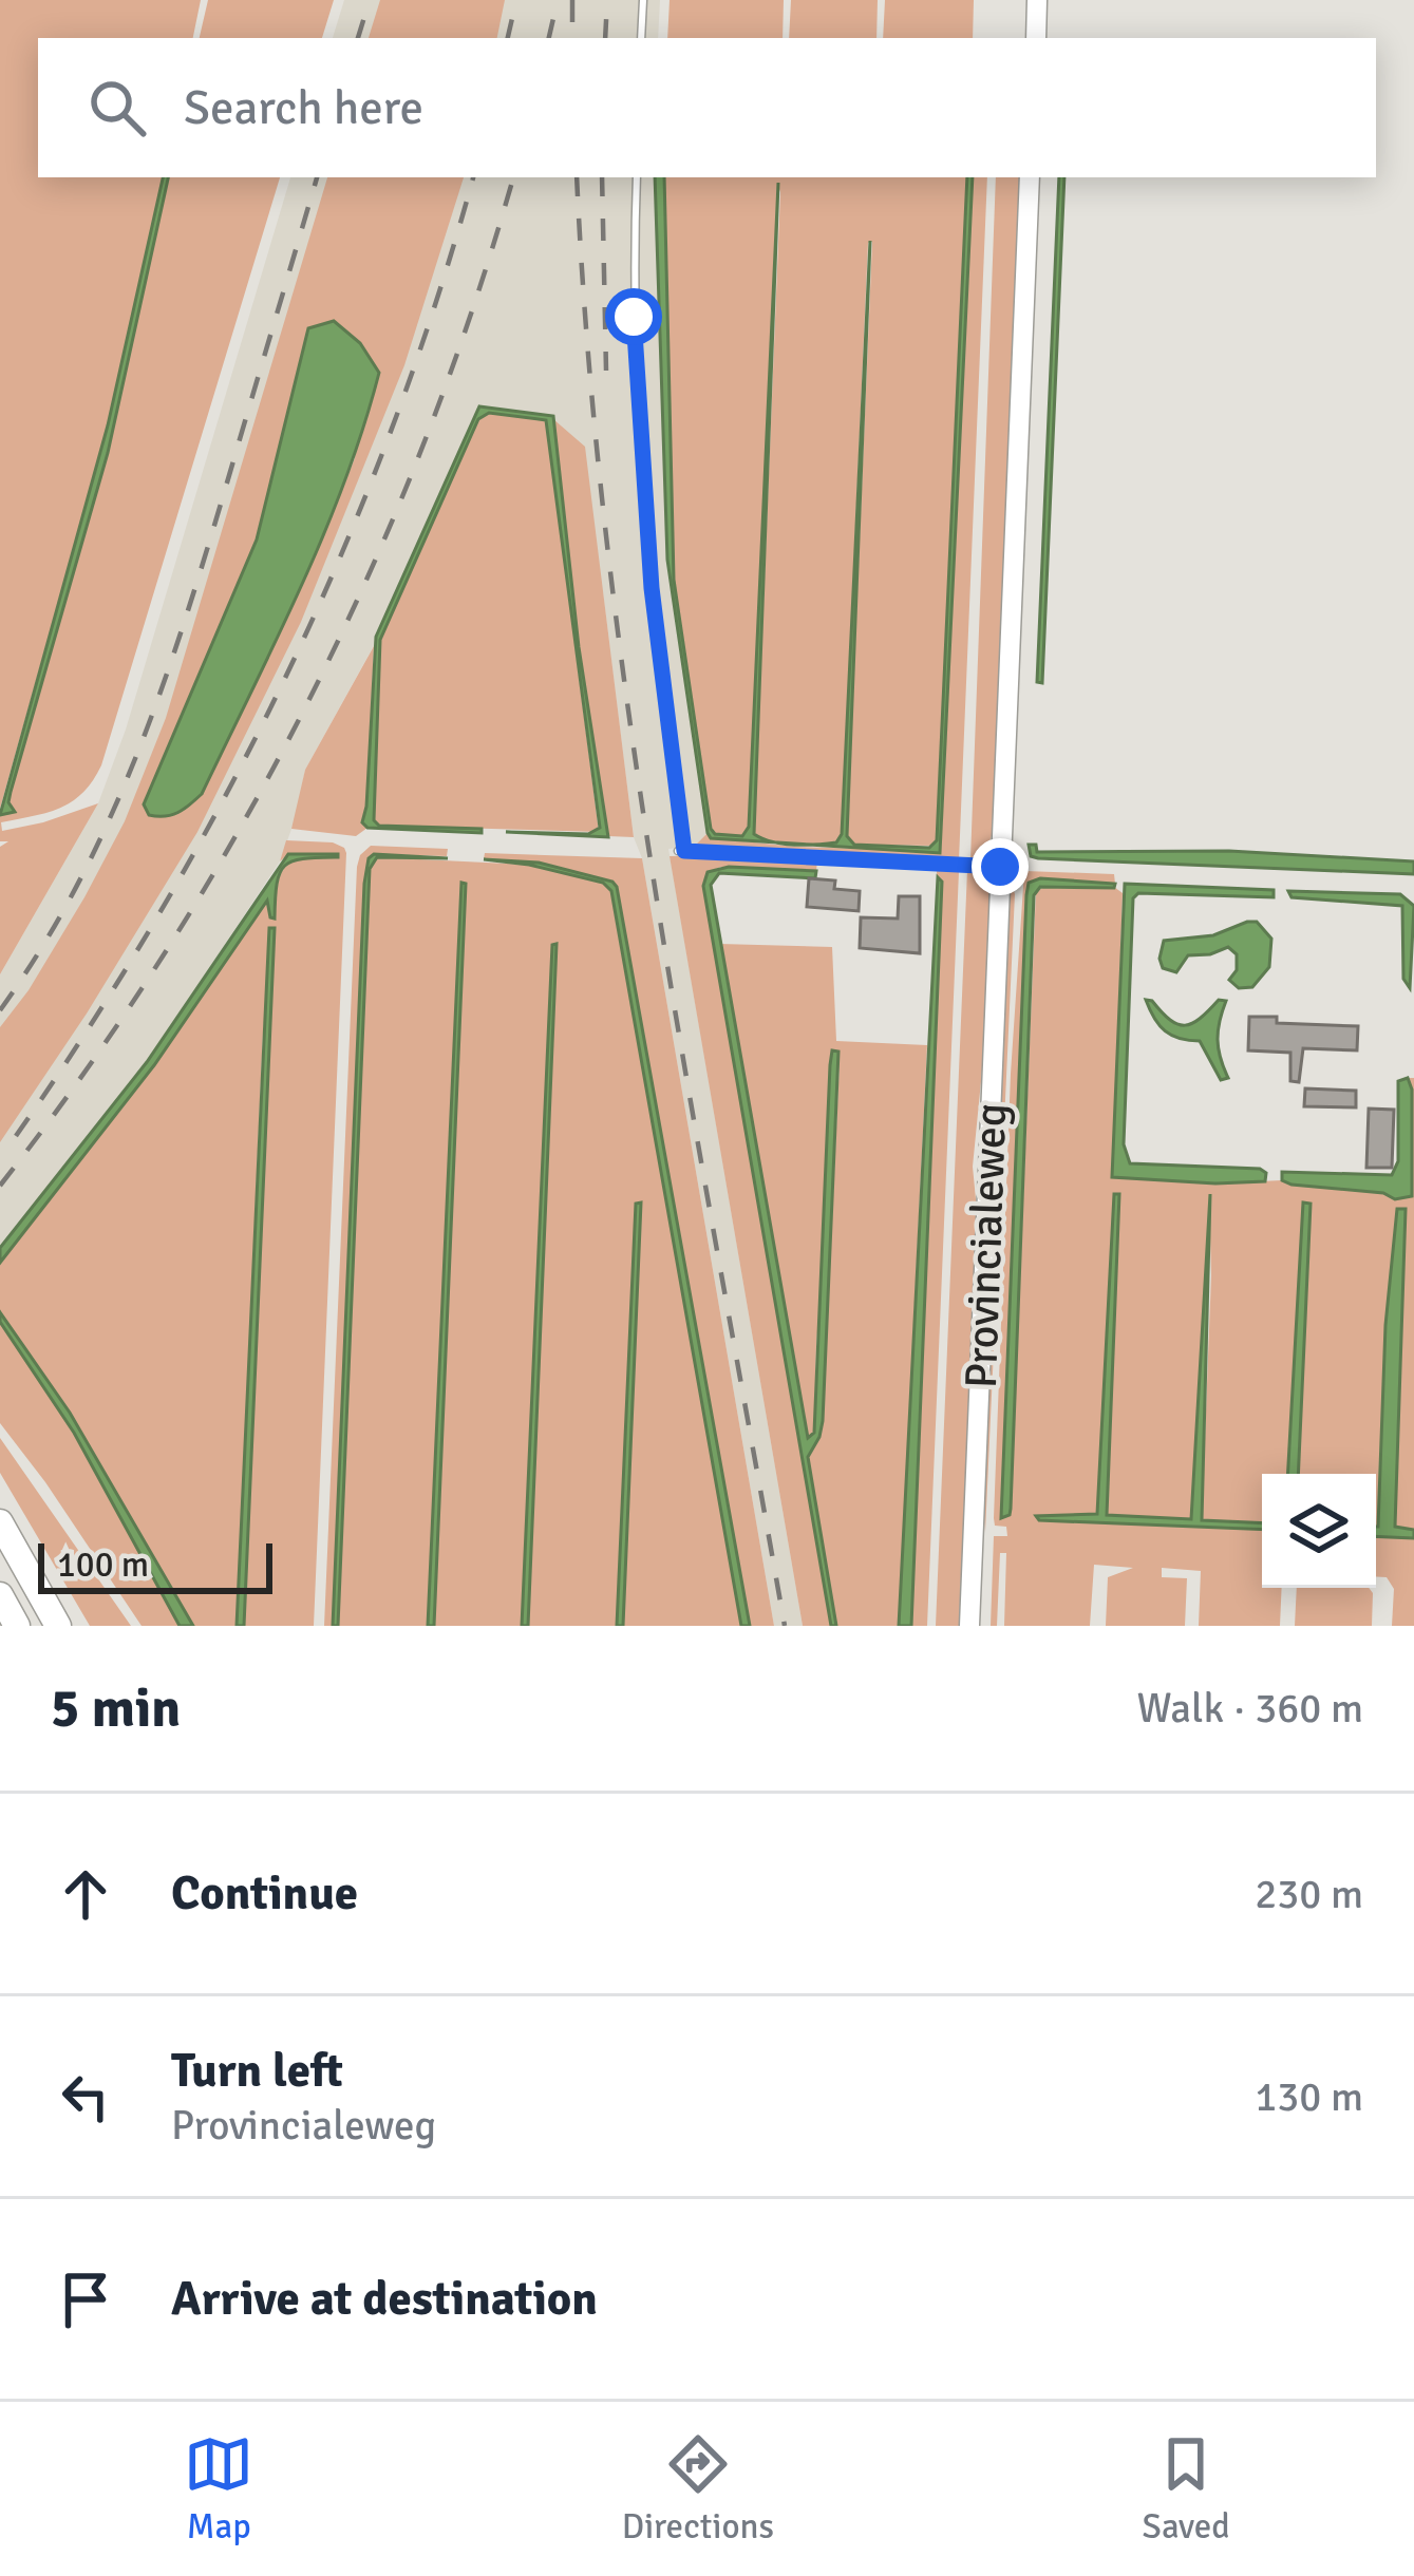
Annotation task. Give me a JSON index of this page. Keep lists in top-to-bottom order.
{
  "streets": {
    "main road": ["Provincialeweg"]
  },
  "scale_bar": "100 m",
  "page": {
    "search": "Search here",
    "scale": "100 m",
    "heading": ["5 min", "Walk · 360 m"],
    "list": [
      ["Continue", "230 m"],
      ["Turn left", "Provincialeweg", "130 m"],
      "Arrive at destination"
    ],
    "nav": ["Map", "Directions", "Saved"]
  }
}
